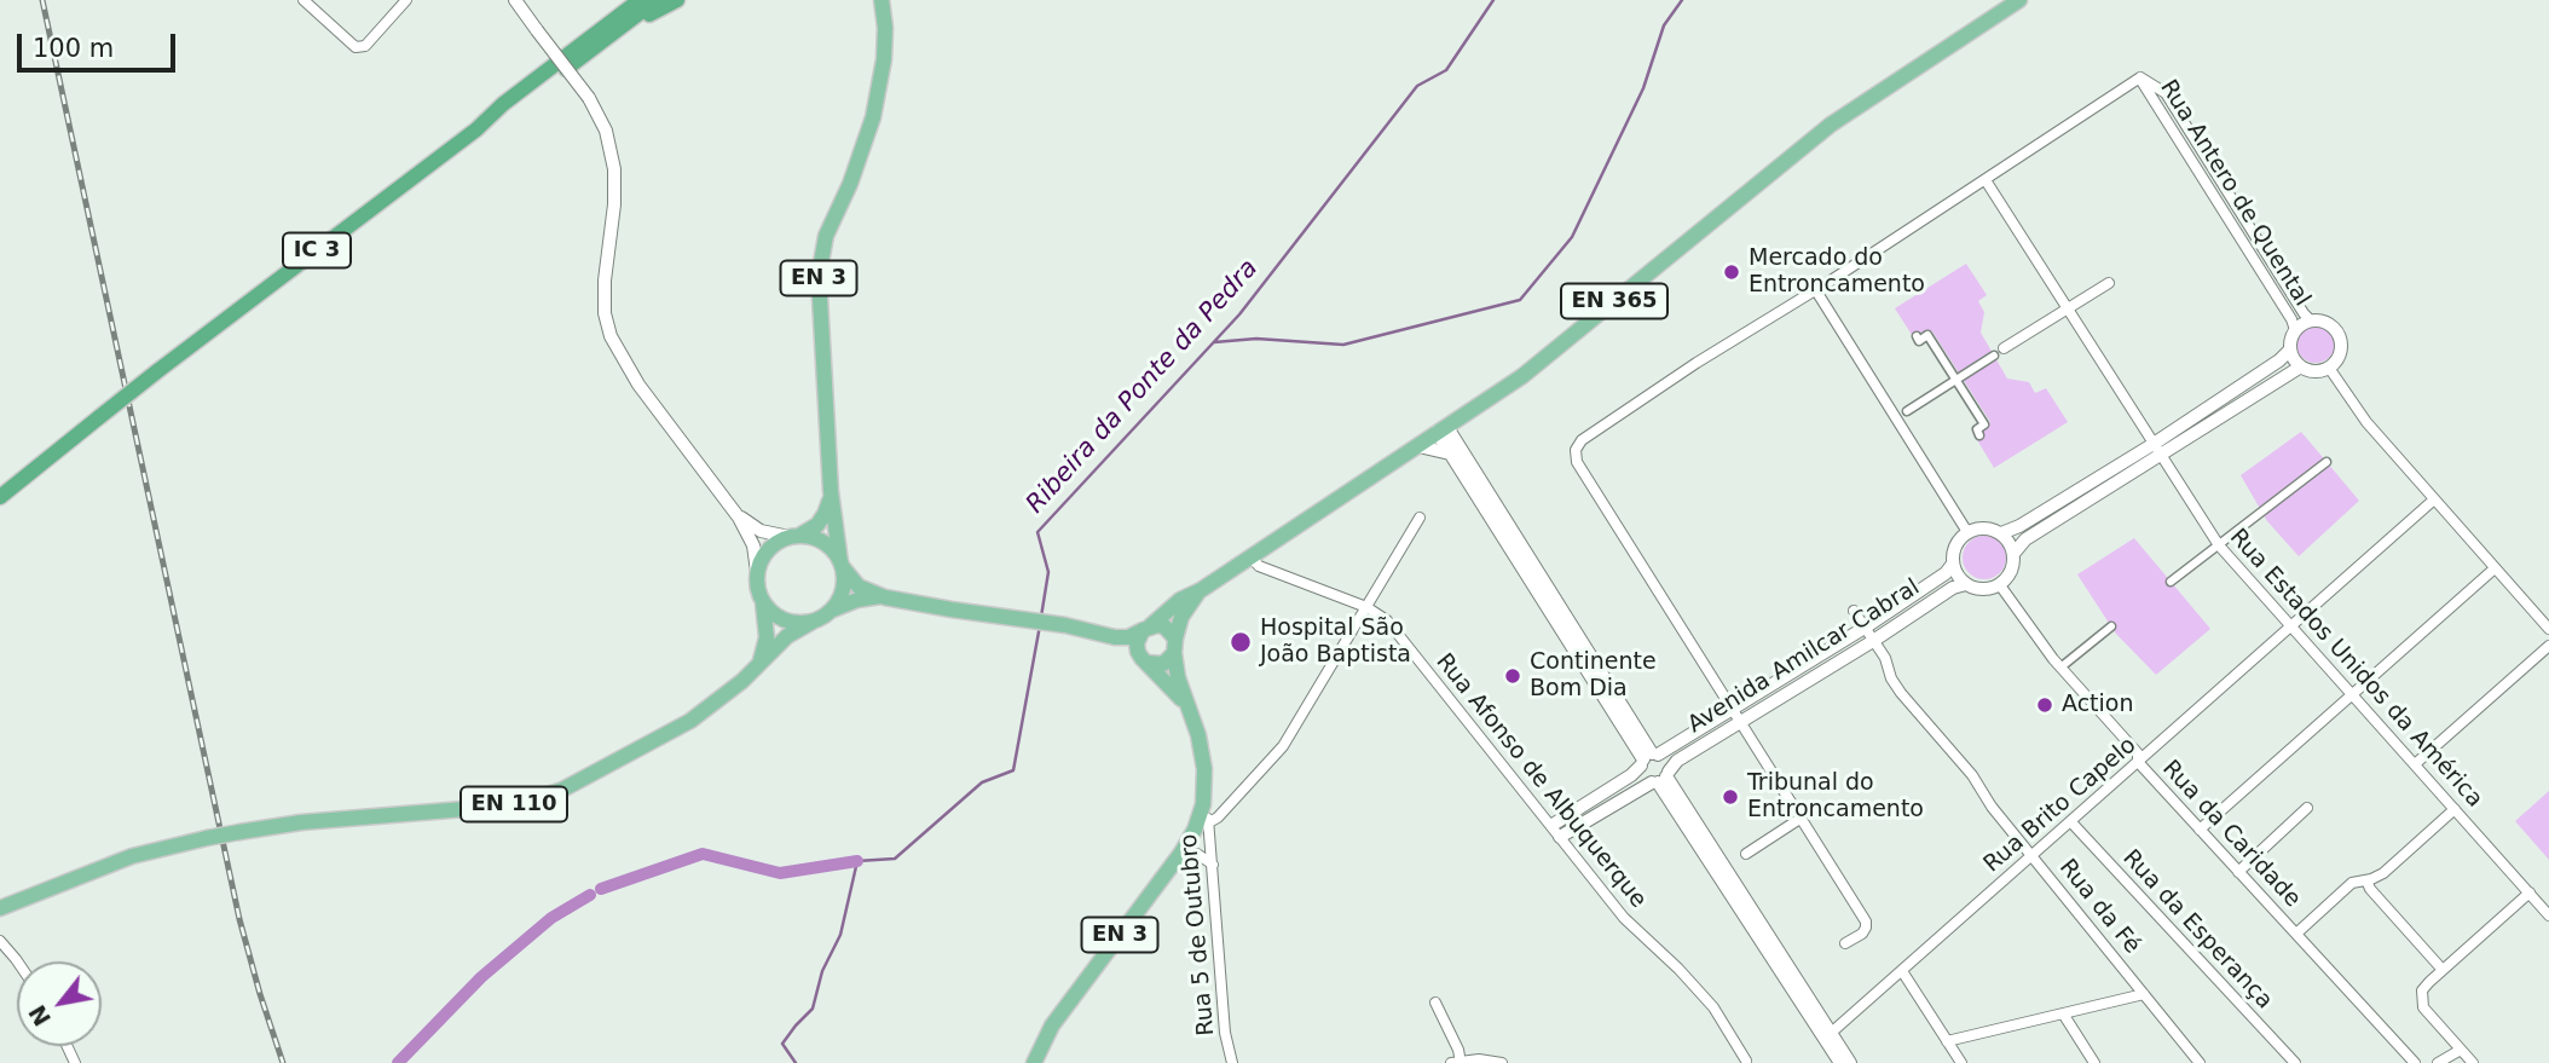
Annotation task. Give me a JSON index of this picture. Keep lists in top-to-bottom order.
{
  "streets": {
    "highway": ["IC 3"],
    "main road": ["EN 3", "EN 365", "EN 110"],
    "street": [
      "Rua Antero de Quental",
      "Avenida Amilcar Cabral",
      "Rua Estados Unidos da América",
      "Rua Afonso de Albuquerque",
      "Rua Brito Capelo",
      "Rua da Caridade",
      "Rua da Fé",
      "Rua da Esperança",
      "Rua 5 de Outubro"
    ]
  },
  "crossings": [
    ["EN 3", "EN 365"],
    ["EN 3", "Rua 5 de Outubro"],
    ["EN 365", "Rua Afonso de Albuquerque"],
    ["Avenida Amilcar Cabral", "Rua Afonso de Albuquerque"],
    ["Avenida Amilcar Cabral", "Rua da Caridade"],
    ["Avenida Amilcar Cabral", "Rua da Fé"],
    ["Rua Estados Unidos da América", "Rua Brito Capelo"],
    ["Rua Brito Capelo", "Rua da Caridade"],
    ["Rua Brito Capelo", "Rua da Fé"],
    ["Rua Brito Capelo", "Rua da Esperança"]
  ],
  "water": ["Ribeira da Ponte da Pedra"],
  "places": [
    "Mercado do Entroncamento",
    "Hospital São João Baptista",
    "Continente Bom Dia",
    "Action",
    "Tribunal do Entroncamento"
  ],
  "scale_bar": "100 m",
  "north": "bottom left"
}
